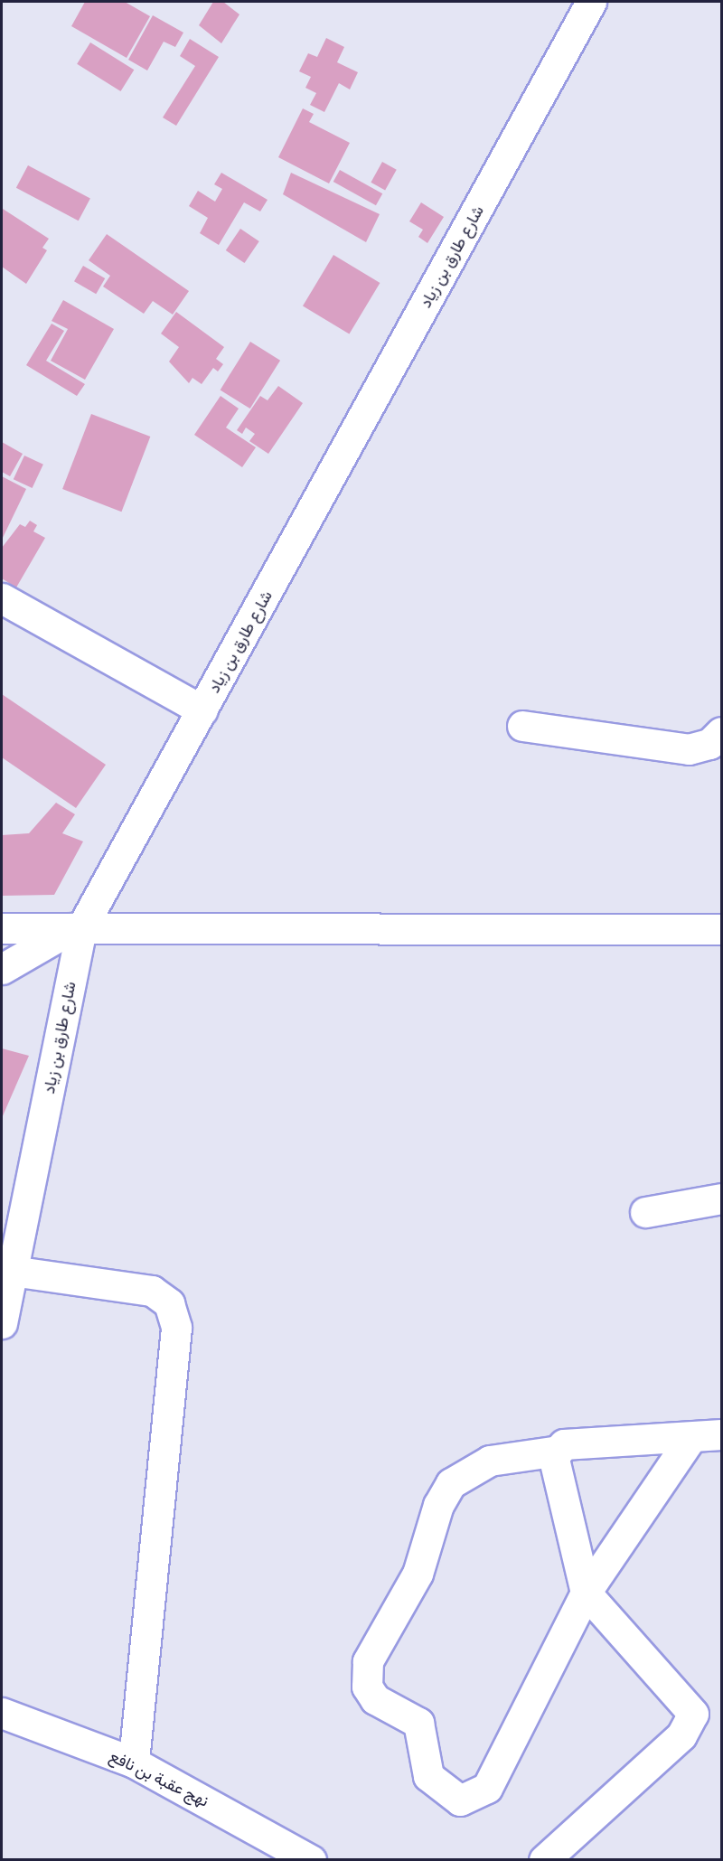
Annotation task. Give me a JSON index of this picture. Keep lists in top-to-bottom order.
{
  "streets": {
    "street": ["شارع طارق بن زياد", "نهج عقبة بن نافع"]
  }
}
